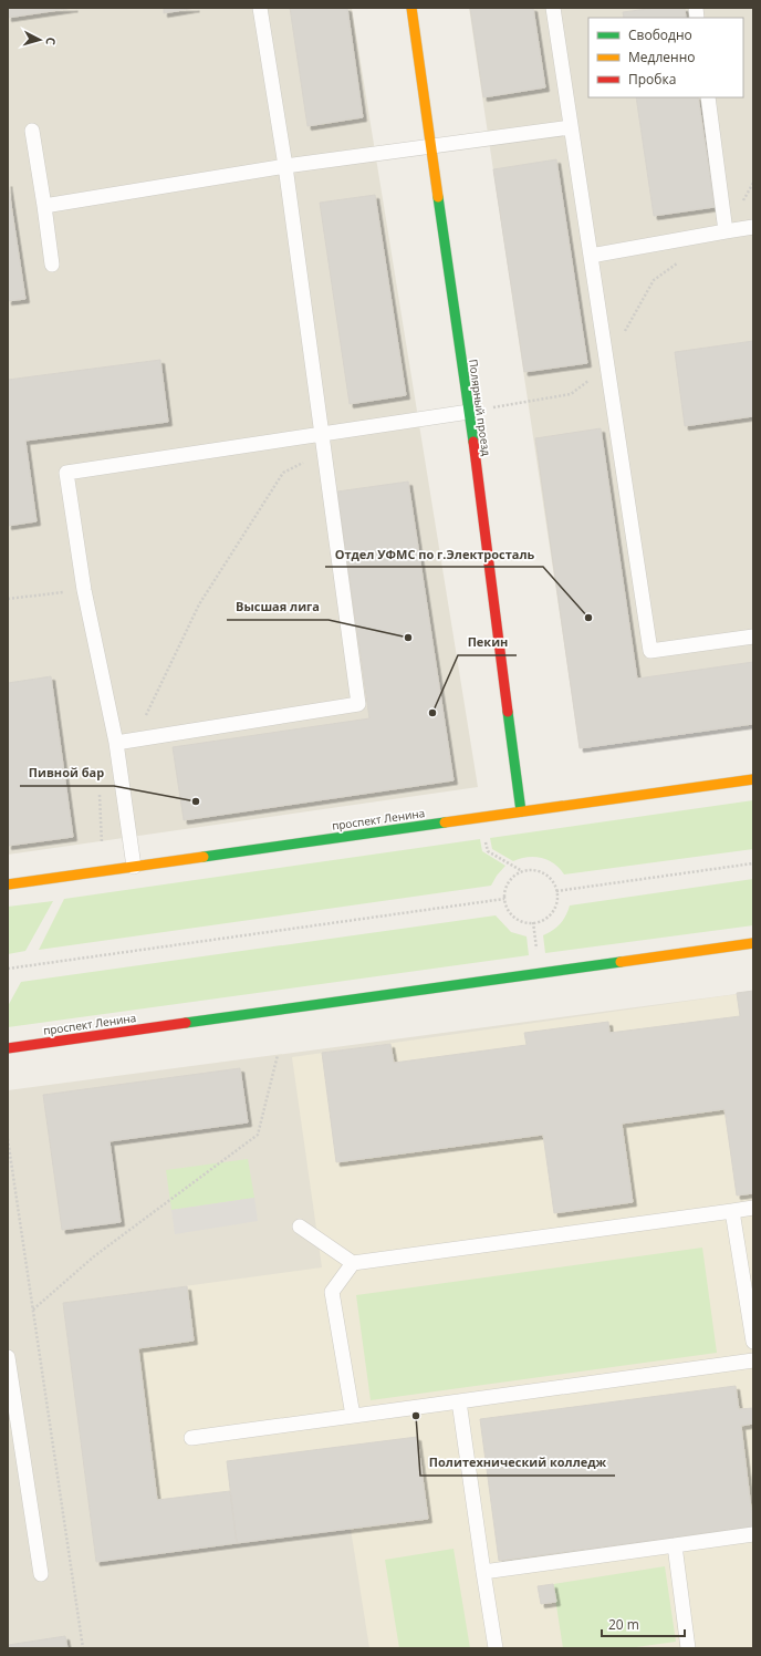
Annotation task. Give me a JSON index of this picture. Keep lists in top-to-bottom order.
{
  "streets": {
    "street": ["Полярный проезд", "проспект Ленина"]
  },
  "crossings": [
    ["Полярный проезд", "проспект Ленина"]
  ],
  "places": [
    "Отдел УФМС по г.Электросталь",
    "Высшая лига",
    "Пекин",
    "Пивной бар",
    "Политехнический колледж"
  ],
  "legend": ["Свободно", "Медленно", "Пробка"],
  "scale_bar": "20 m",
  "north": "right"
}
